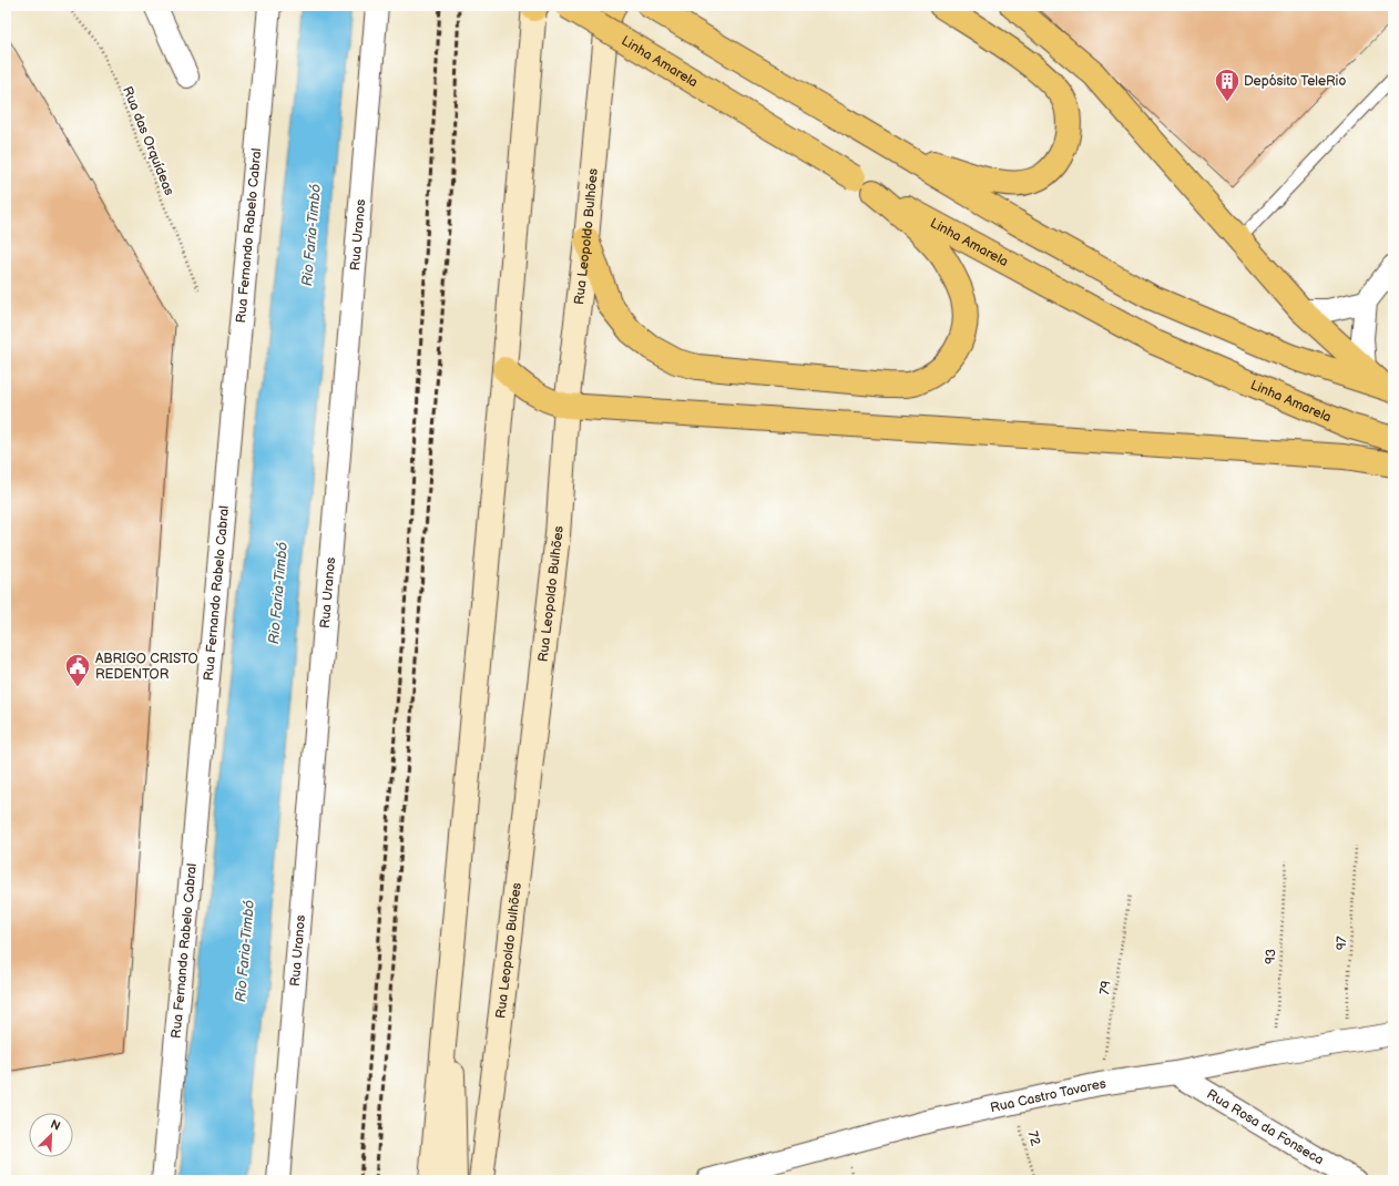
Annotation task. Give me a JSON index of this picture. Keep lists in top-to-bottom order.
{
  "streets": {
    "highway": ["Linha Amarela"],
    "main road": ["Rua Leopoldo Bulhões"],
    "street": [
      "Rua Fernando Rabelo Cabral",
      "Rua Uranos",
      "Rua Castro Tavares",
      "Rua Rosa da Fonseca"
    ],
    "path": [
      "Rua das Orquídeas",
      "97",
      "93",
      "79",
      "72"
    ]
  },
  "crossings": [
    ["97", "Rua Castro Tavares"],
    ["93", "Rua Castro Tavares"],
    ["79", "Rua Castro Tavares"],
    ["Rua Castro Tavares", "Rua Rosa da Fonseca"],
    ["Rua Castro Tavares", "72"]
  ],
  "water": ["Rio Faria-Timbó"],
  "places": {
    "building": ["Depósito TeleRio"],
    "public building": ["ABRIGO CRISTO REDENTOR"]
  },
  "north": "top right"
}
